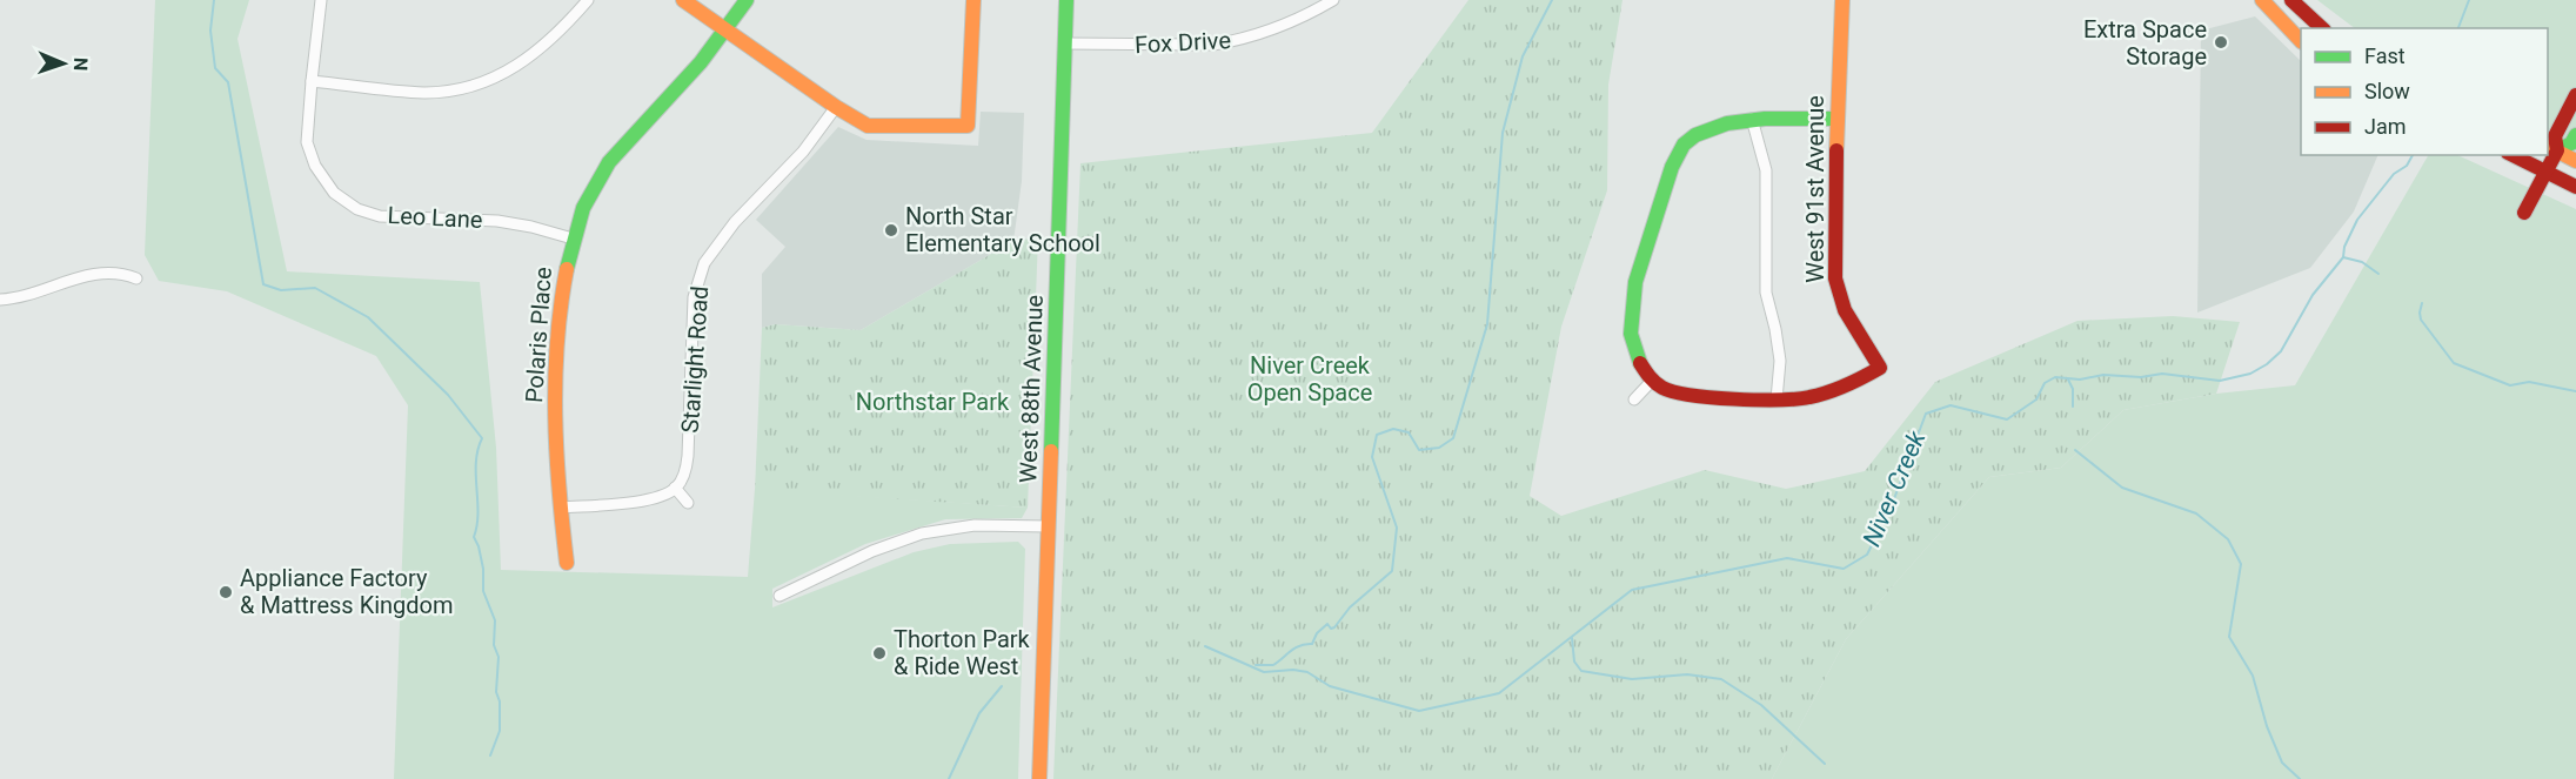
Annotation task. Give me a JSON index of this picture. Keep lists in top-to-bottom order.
{
  "streets": {
    "street": [
      "Fox Drive",
      "West 91st Avenue",
      "Leo Lane",
      "Polaris Place",
      "Starlight Road",
      "West 88th Avenue"
    ]
  },
  "crossings": [
    ["Fox Drive", "West 88th Avenue"],
    ["Leo Lane", "Polaris Place"]
  ],
  "water": ["Niver Creek"],
  "parks": ["Niver Creek Open Space", "Northstar Park"],
  "places": [
    "Extra Space Storage",
    "North Star Elementary School",
    "Appliance Factory & Mattress Kingdom",
    "Thorton Park & Ride West"
  ],
  "legend": ["Fast", "Slow", "Jam"],
  "north": "right"
}
